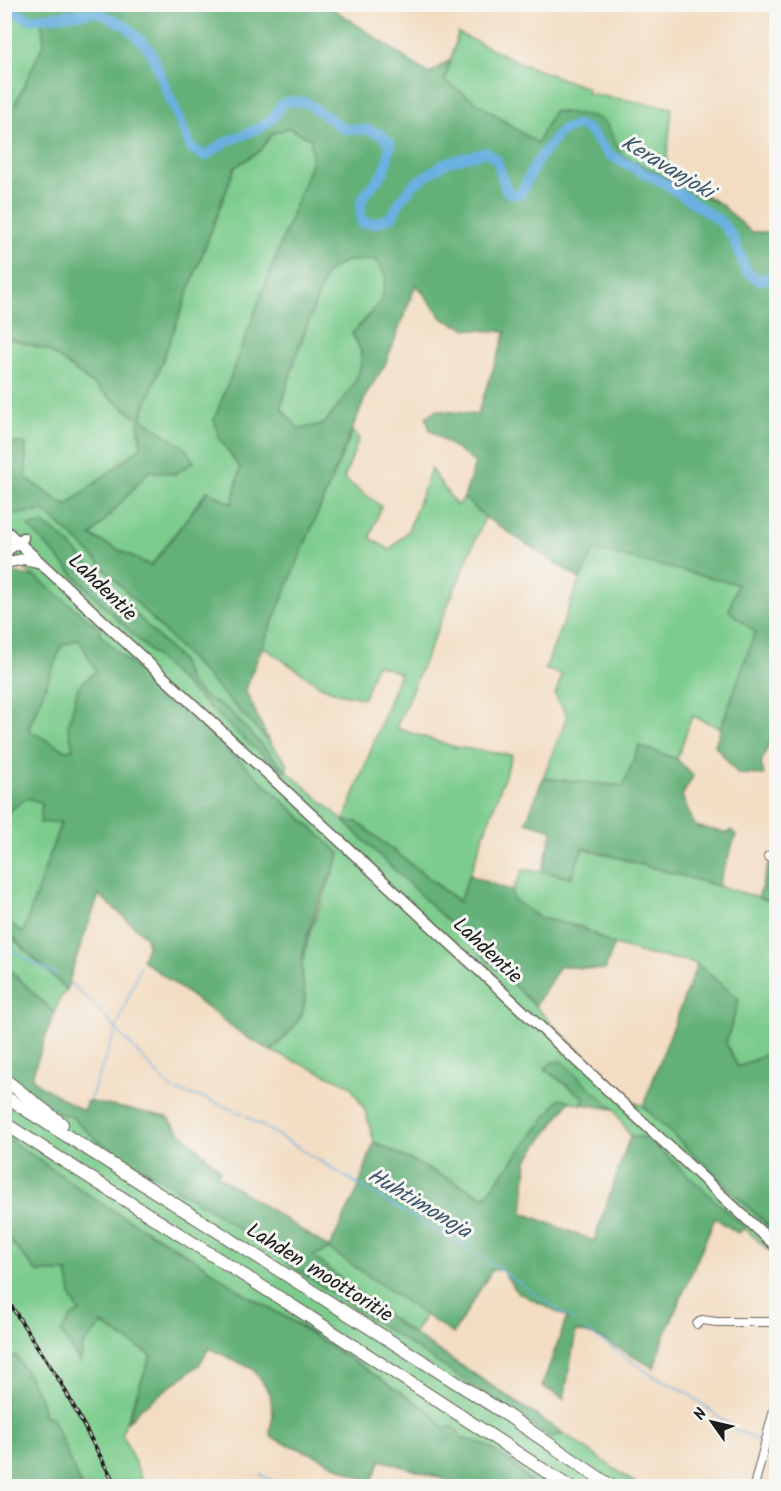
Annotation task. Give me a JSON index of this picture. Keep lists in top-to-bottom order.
{
  "streets": {
    "highway": ["Lahden moottoritie"],
    "main road": ["Lahdentie"]
  },
  "water": ["Keravanjoki", "Huhtimonoja"],
  "north": "top left"
}
